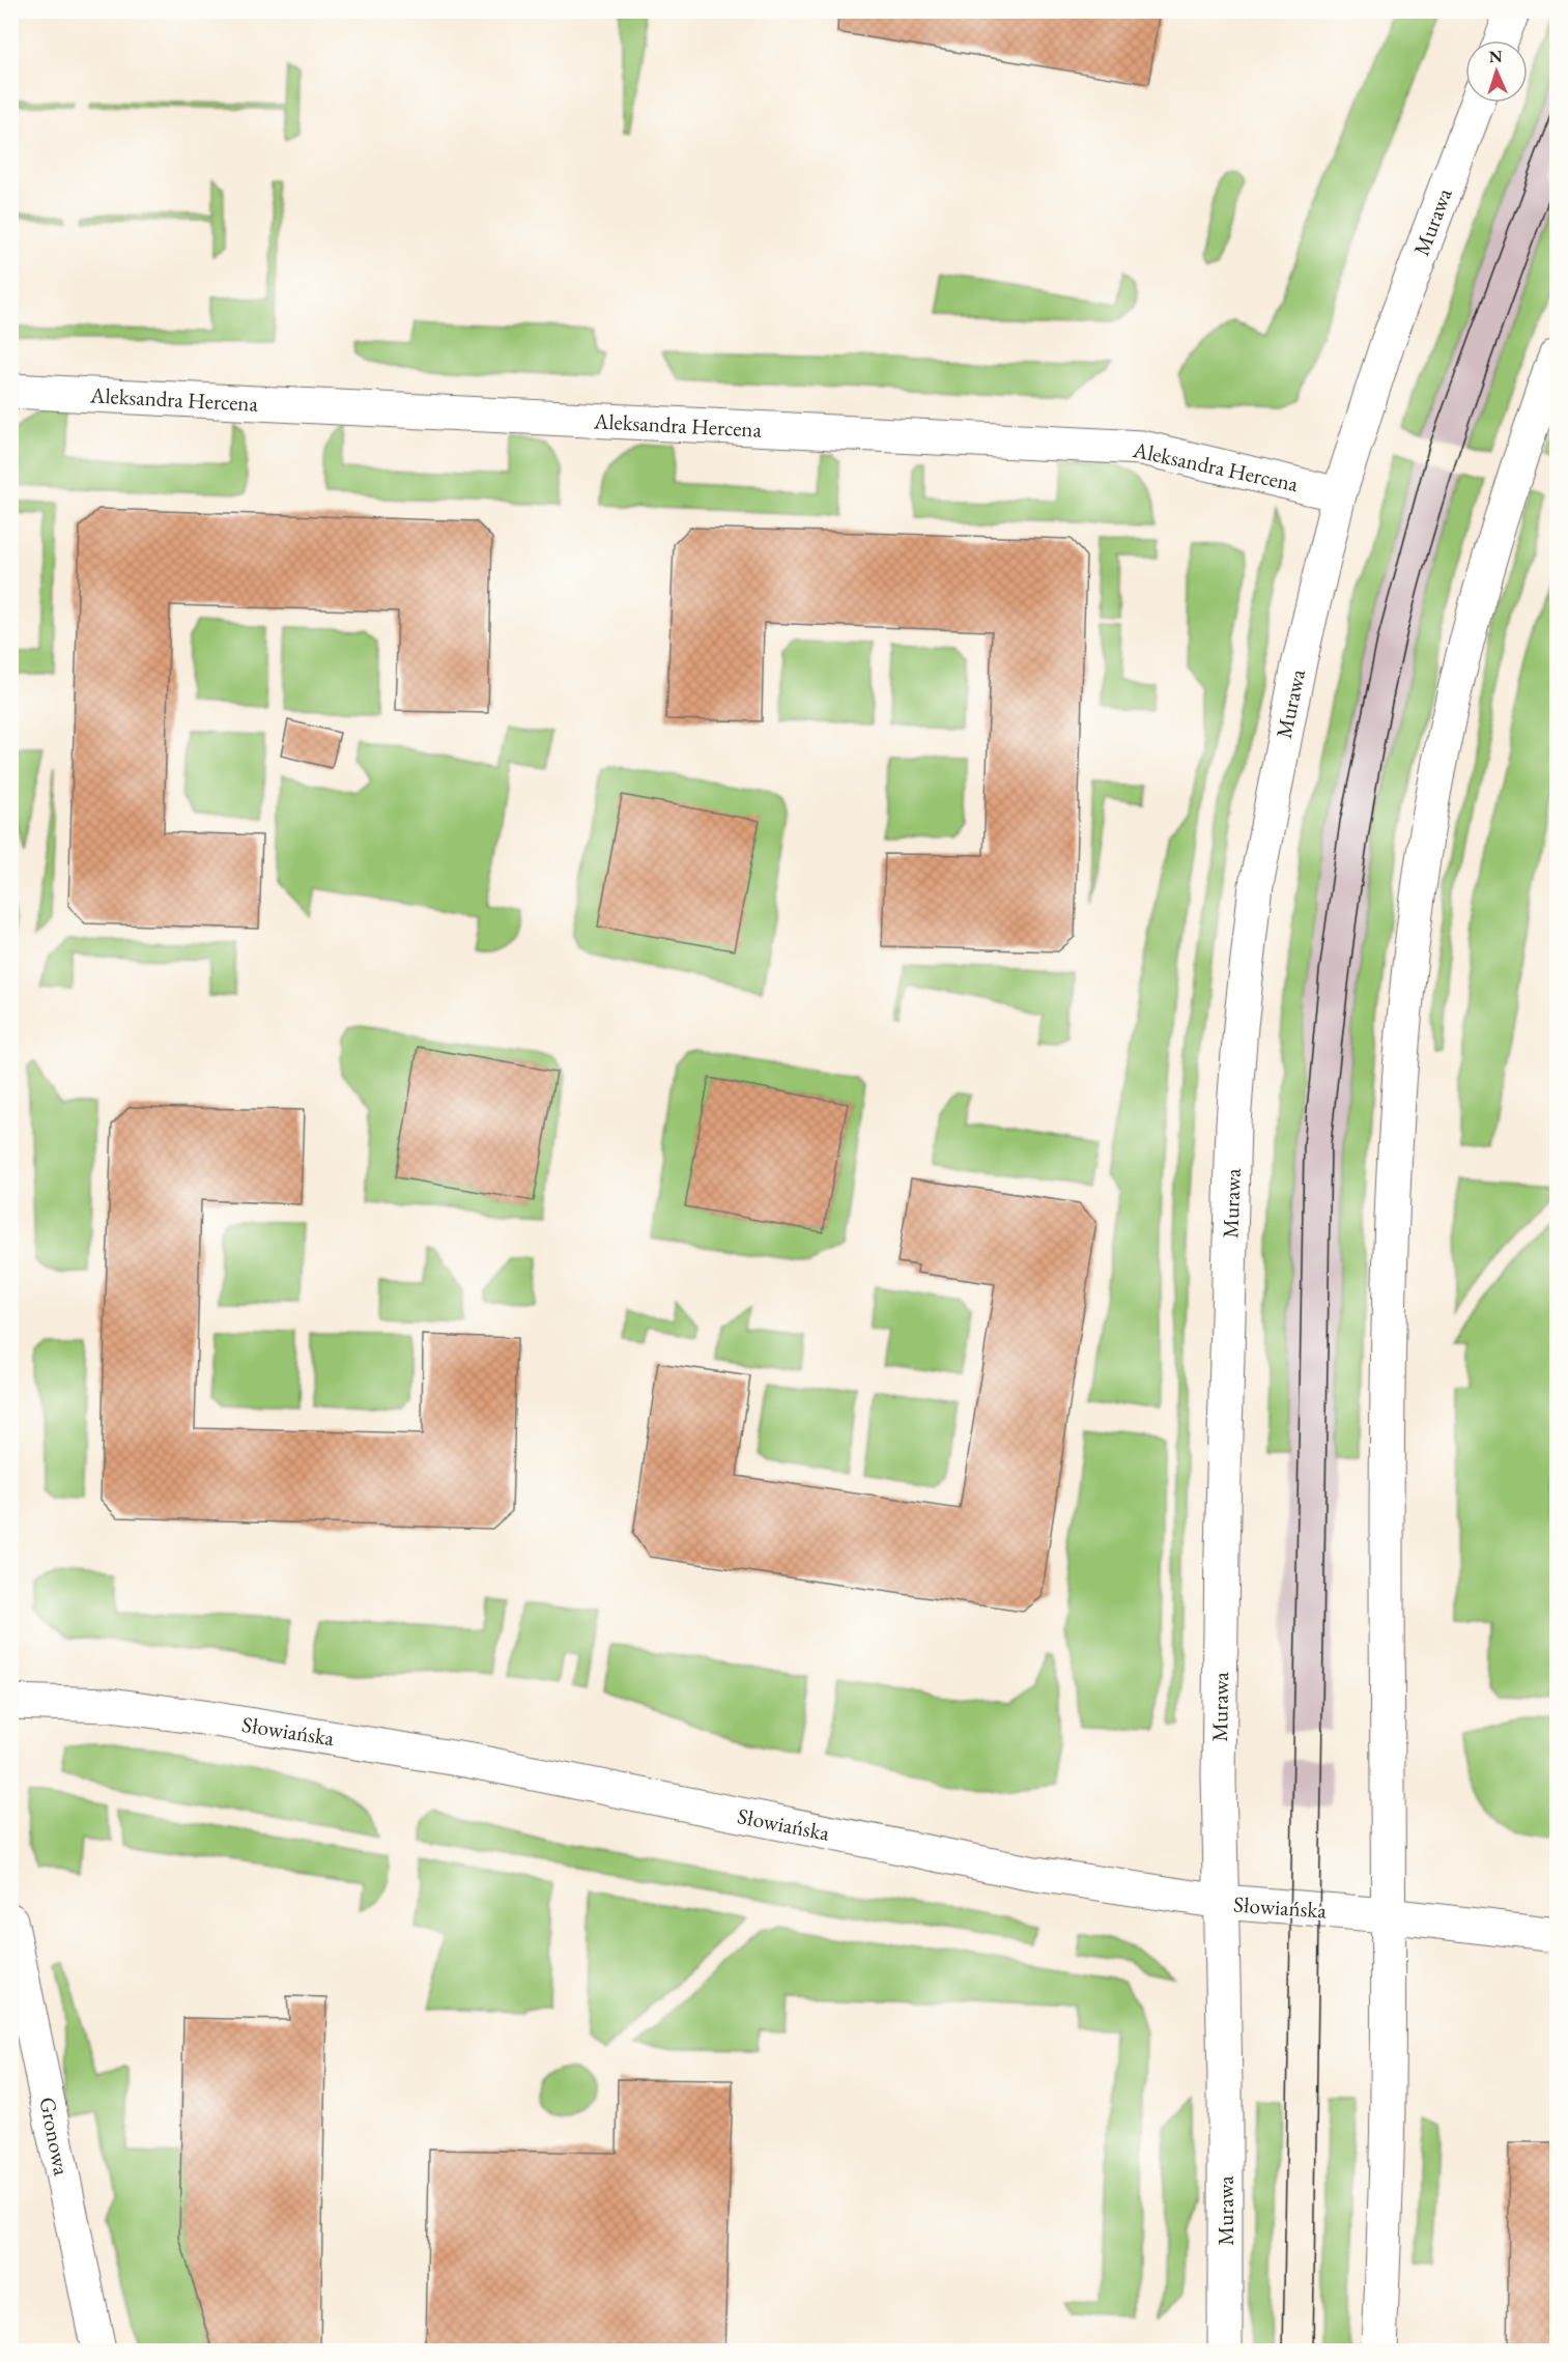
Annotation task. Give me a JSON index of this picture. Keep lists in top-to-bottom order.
{
  "streets": {
    "street": [
      "Murawa",
      "Aleksandra Hercena",
      "Słowiańska",
      "Gronowa"
    ]
  },
  "crossings": [
    ["Murawa", "Aleksandra Hercena"],
    ["Murawa", "Słowiańska"]
  ],
  "north": "top"
}
